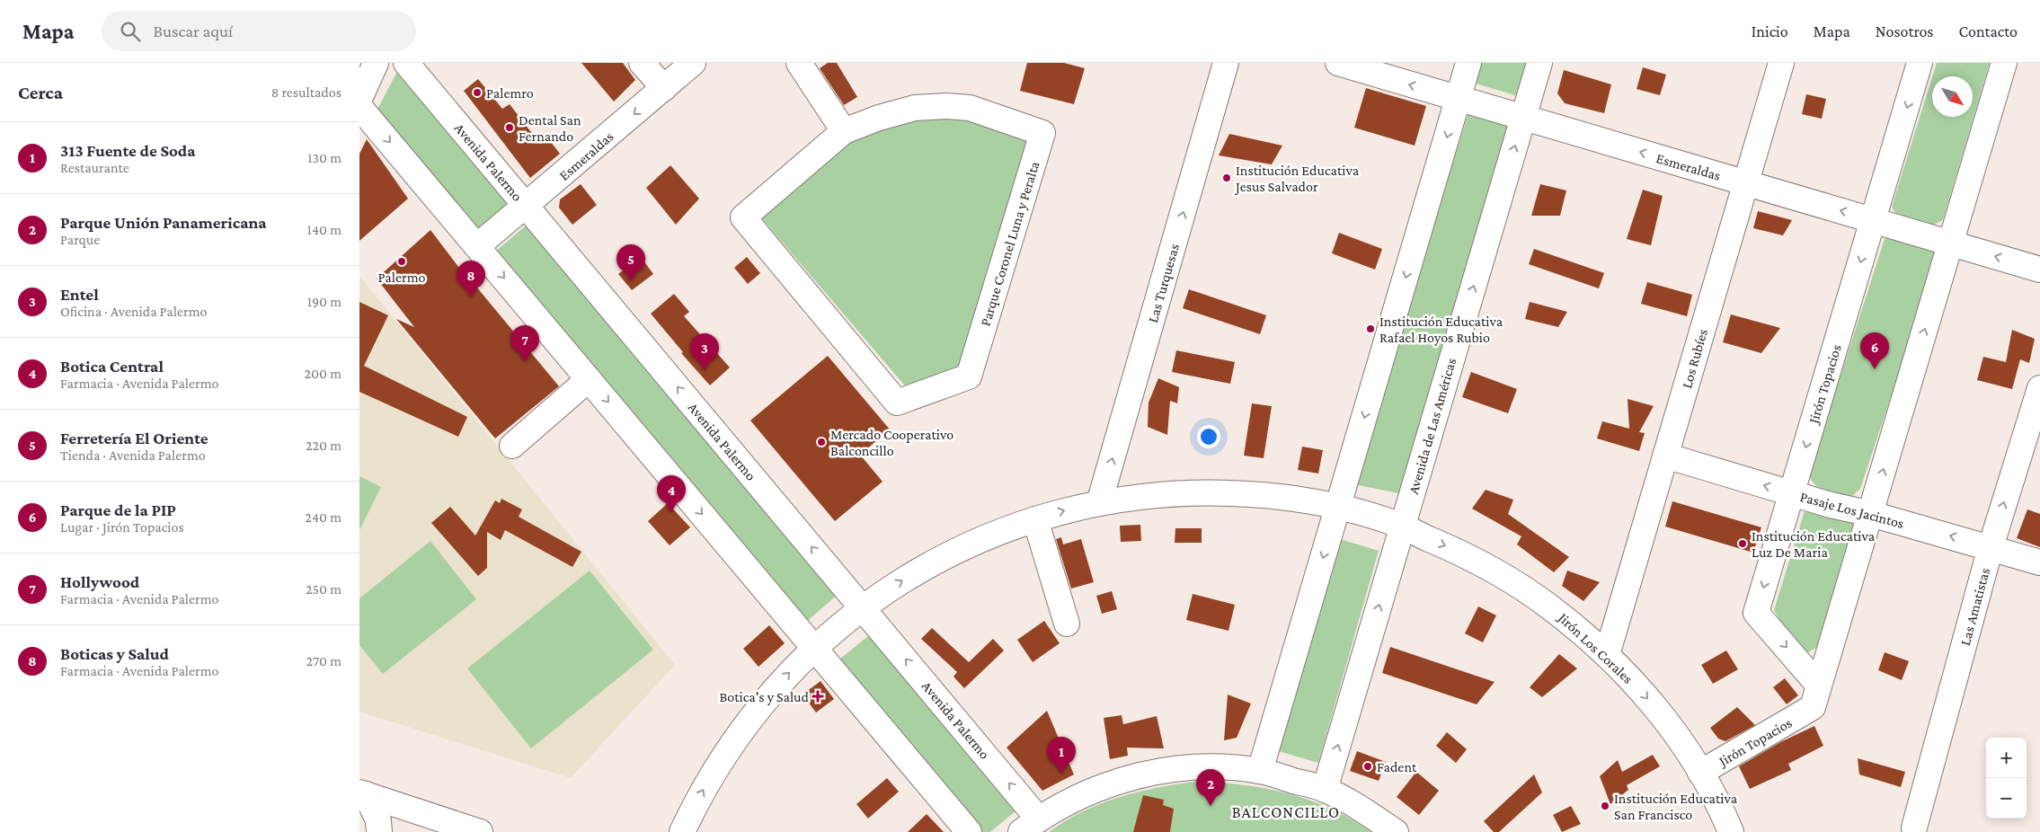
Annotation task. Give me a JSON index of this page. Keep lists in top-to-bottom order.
{
  "streets": {
    "street": [
      "Esmeraldas",
      "Avenida Palermo",
      "Parque Coronel Luna y Peralta",
      "Las Turquesas",
      "Los Rubíes",
      "Jirón Topacios",
      "Avenida de Las Américas",
      "Pasaje Los Jacintos",
      "Las Amatistas",
      "Jirón Los Corales"
    ]
  },
  "crossings": [
    ["Esmeraldas", "Avenida Palermo"],
    ["Esmeraldas", "Los Rubíes"],
    ["Esmeraldas", "Jirón Topacios"],
    ["Esmeraldas", "Avenida de Las Américas"],
    ["Avenida Palermo", "Jirón Los Corales"],
    ["Las Turquesas", "Jirón Los Corales"],
    ["Los Rubíes", "Pasaje Los Jacintos"],
    ["Los Rubíes", "Jirón Los Corales"],
    ["Jirón Topacios", "Pasaje Los Jacintos"],
    ["Jirón Topacios", "Jirón Los Corales"],
    ["Avenida de Las Américas", "Jirón Los Corales"],
    ["Pasaje Los Jacintos", "Las Amatistas"]
  ],
  "one_way": [
    "Esmeraldas",
    "Las Turquesas",
    "Pasaje Los Jacintos",
    "Las Amatistas"
  ],
  "districts": ["BALCONCILLO"],
  "places": {
    "other": [
      "Palemro",
      "Dental San Fernando",
      "Institución Educativa Jesus Salvador",
      "Palermo",
      "Institución Educativa Rafael Hoyos Rubio",
      "Mercado Cooperativo Balconcillo",
      "Institución Educativa Luz De Maria",
      "Fadent",
      "Institución Educativa San Francisco"
    ],
    "health": ["Botica's y Salud"]
  },
  "north": "bottom right",
  "page": {
    "header": "Mapa",
    "search": "Buscar aquí",
    "nav": [
      "Inicio",
      "Mapa",
      "Nosotros",
      "Contacto"
    ],
    "heading": ["Cerca", "8 resultados"],
    "list": [
      {
        "mark": "1",
        "name": "313 Fuente de Soda",
        "note": "Restaurante",
        "value": "130 m"
      },
      {
        "mark": "2",
        "name": "Parque Unión Panamericana",
        "note": "Parque",
        "value": "140 m"
      },
      {
        "mark": "3",
        "name": "Entel",
        "note": "Oficina · Avenida Palermo",
        "value": "190 m"
      },
      {
        "mark": "4",
        "name": "Botica Central",
        "note": "Farmacia · Avenida Palermo",
        "value": "200 m"
      },
      {
        "mark": "5",
        "name": "Ferretería El Oriente",
        "note": "Tienda · Avenida Palermo",
        "value": "220 m"
      },
      {
        "mark": "6",
        "name": "Parque de la PIP",
        "note": "Lugar · Jirón Topacios",
        "value": "240 m"
      },
      {
        "mark": "7",
        "name": "Hollywood",
        "note": "Farmacia · Avenida Palermo",
        "value": "250 m"
      },
      {
        "mark": "8",
        "name": "Boticas y Salud",
        "note": "Farmacia · Avenida Palermo",
        "value": "270 m"
      }
    ],
    "pins": [
      "5",
      "8",
      "7",
      "6",
      "3",
      "4",
      "1",
      "2"
    ],
    "map_buttons": ["+", "−"]
  }
}
